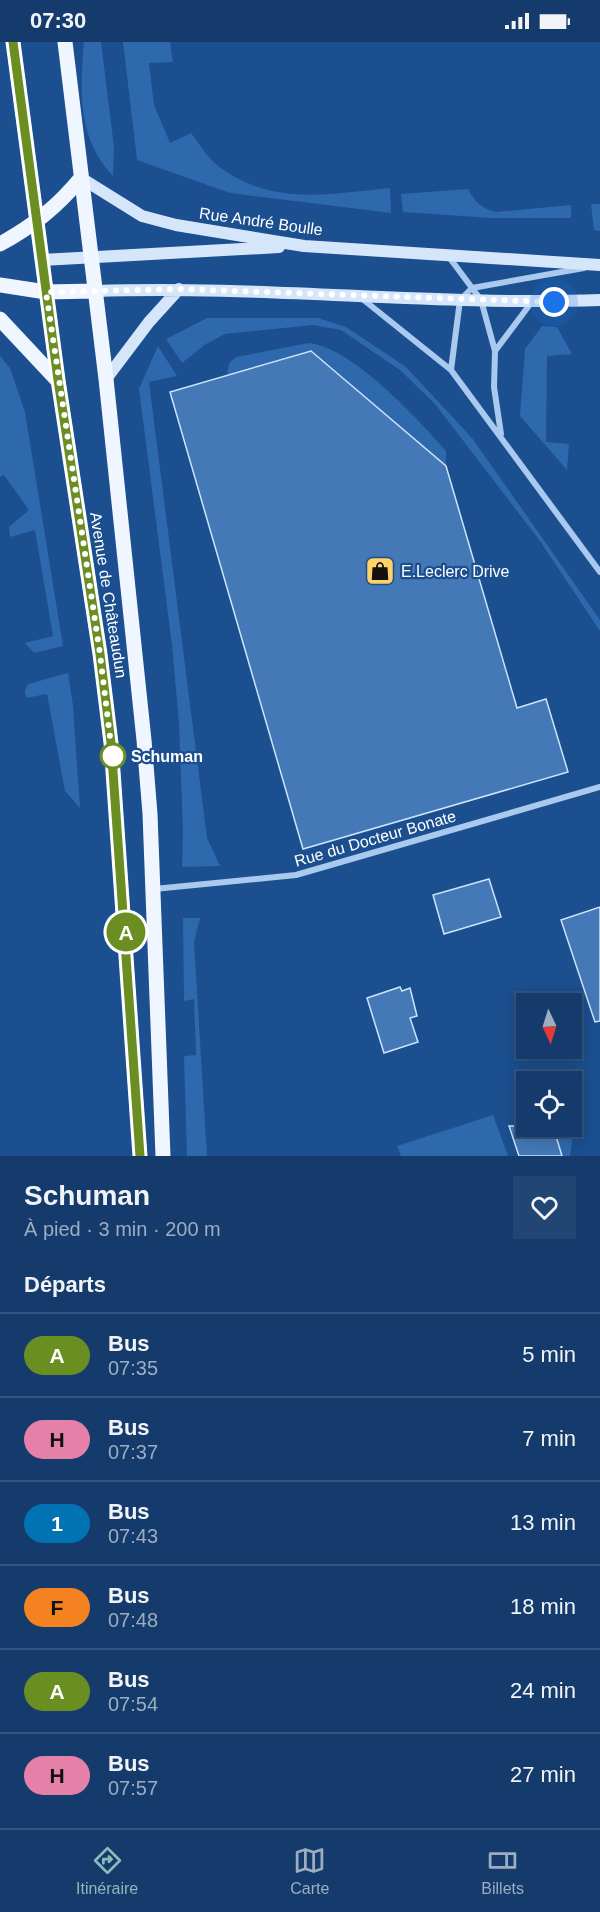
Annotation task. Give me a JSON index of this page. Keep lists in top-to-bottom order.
{
  "streets": {
    "main road": ["Avenue de Châteaudun"],
    "street": ["Rue André Boulle", "Rue du Docteur Bonate"]
  },
  "crossings": [
    ["Rue André Boulle", "Avenue de Châteaudun"],
    ["Avenue de Châteaudun", "Rue du Docteur Bonate"]
  ],
  "places": {
    "shop": ["E.Leclerc Drive"],
    "other": ["Schuman"]
  },
  "lines": ["bus line A"],
  "north": "bottom",
  "page": {
    "status": "07:30",
    "on_map": "A",
    "heading": [
      ["Schuman", "À pied · 3 min · 200 m"],
      "Départs"
    ],
    "list": [
      {
        "mark": "A",
        "name": "Bus",
        "note": "07:35",
        "value": "5 min"
      },
      {
        "mark": "H",
        "name": "Bus",
        "note": "07:37",
        "value": "7 min"
      },
      {
        "mark": "1",
        "name": "Bus",
        "note": "07:43",
        "value": "13 min"
      },
      {
        "mark": "F",
        "name": "Bus",
        "note": "07:48",
        "value": "18 min"
      },
      {
        "mark": "A",
        "name": "Bus",
        "note": "07:54",
        "value": "24 min"
      },
      {
        "mark": "H",
        "name": "Bus",
        "note": "07:57",
        "value": "27 min"
      }
    ],
    "tabs": ["Itinéraire", "Carte", "Billets"]
  }
}
